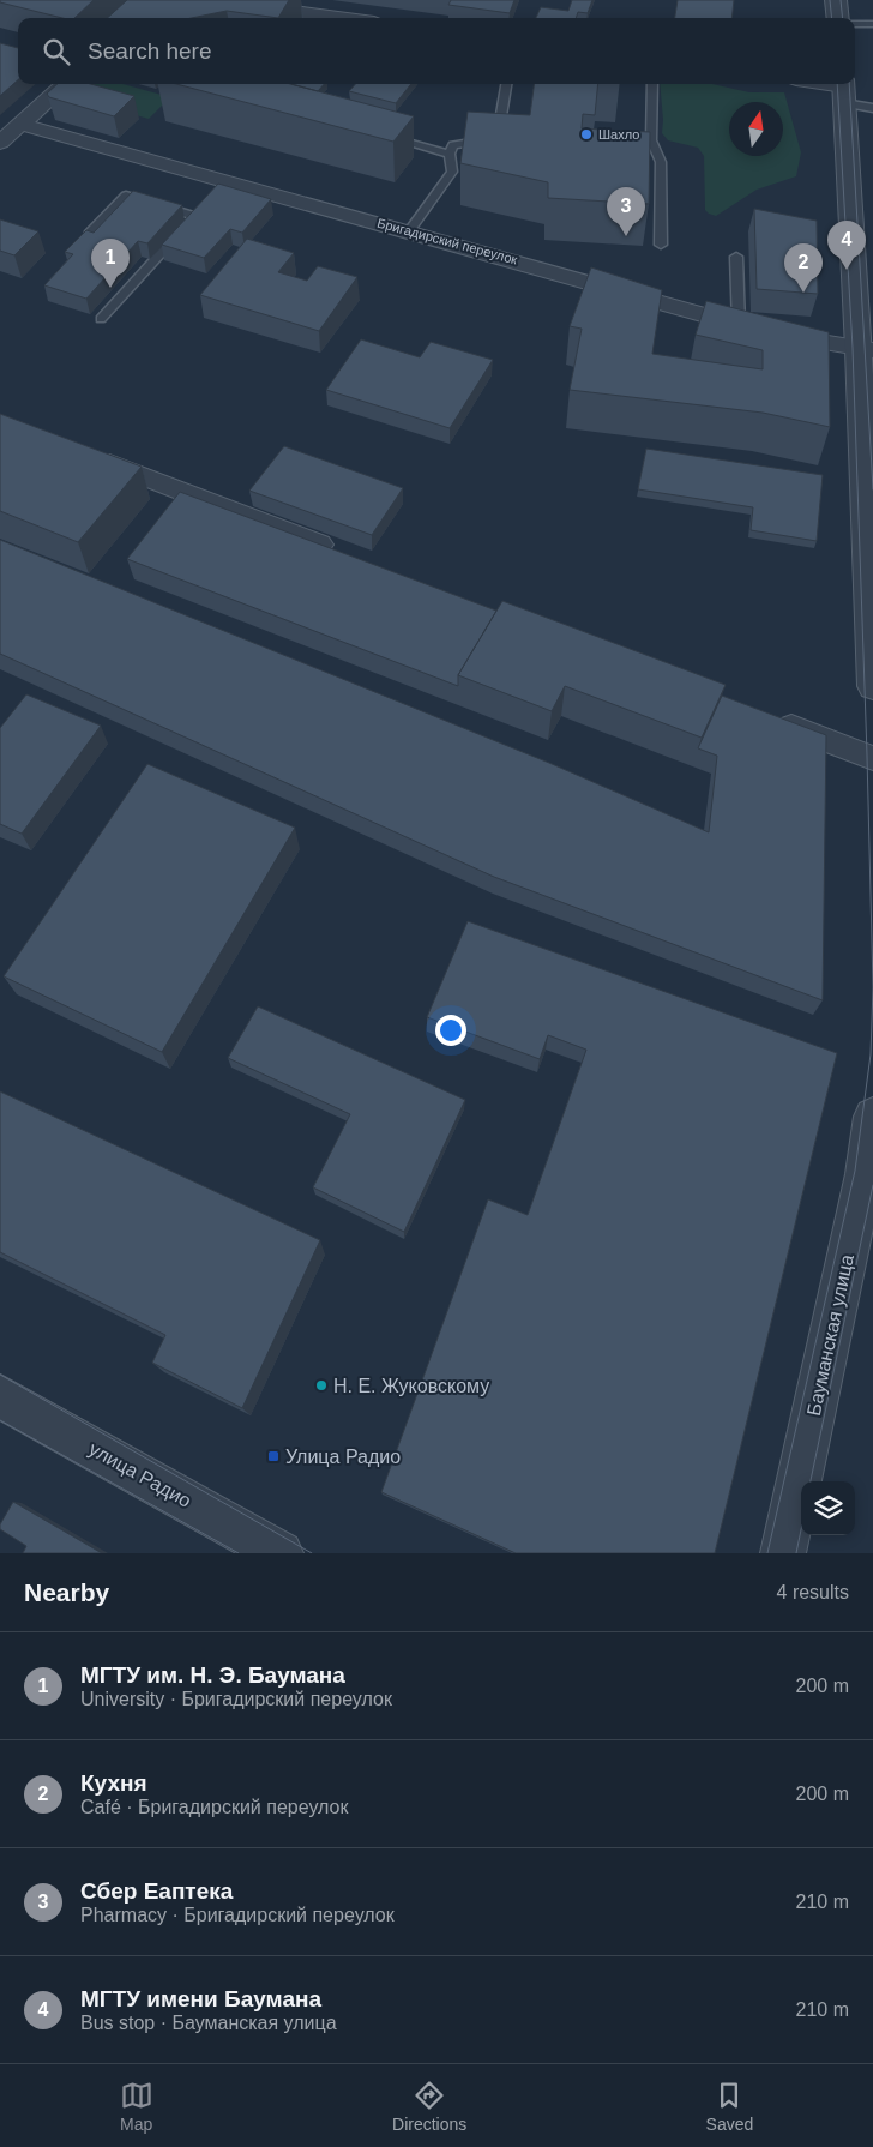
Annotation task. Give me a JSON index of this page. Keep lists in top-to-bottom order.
{
  "streets": {
    "street": ["Бригадирский переулок", "Бауманская улица", "улица Радио"]
  },
  "places": {
    "other": ["Шахло", "Н. Е. Жуковскому"],
    "transit": ["Улица Радио"]
  },
  "north": "top",
  "page": {
    "search": "Search here",
    "pins": [
      "3",
      "4",
      "1",
      "2"
    ],
    "heading": ["Nearby", "4 results"],
    "list": [
      {
        "mark": "1",
        "name": "МГТУ им. Н. Э. Баумана",
        "note": "University · Бригадирский переулок",
        "value": "200 m"
      },
      {
        "mark": "2",
        "name": "Кухня",
        "note": "Café · Бригадирский переулок",
        "value": "200 m"
      },
      {
        "mark": "3",
        "name": "Сбер Еаптека",
        "note": "Pharmacy · Бригадирский переулок",
        "value": "210 m"
      },
      {
        "mark": "4",
        "name": "МГТУ имени Баумана",
        "note": "Bus stop · Бауманская улица",
        "value": "210 m"
      }
    ],
    "nav": ["Map", "Directions", "Saved"]
  }
}
